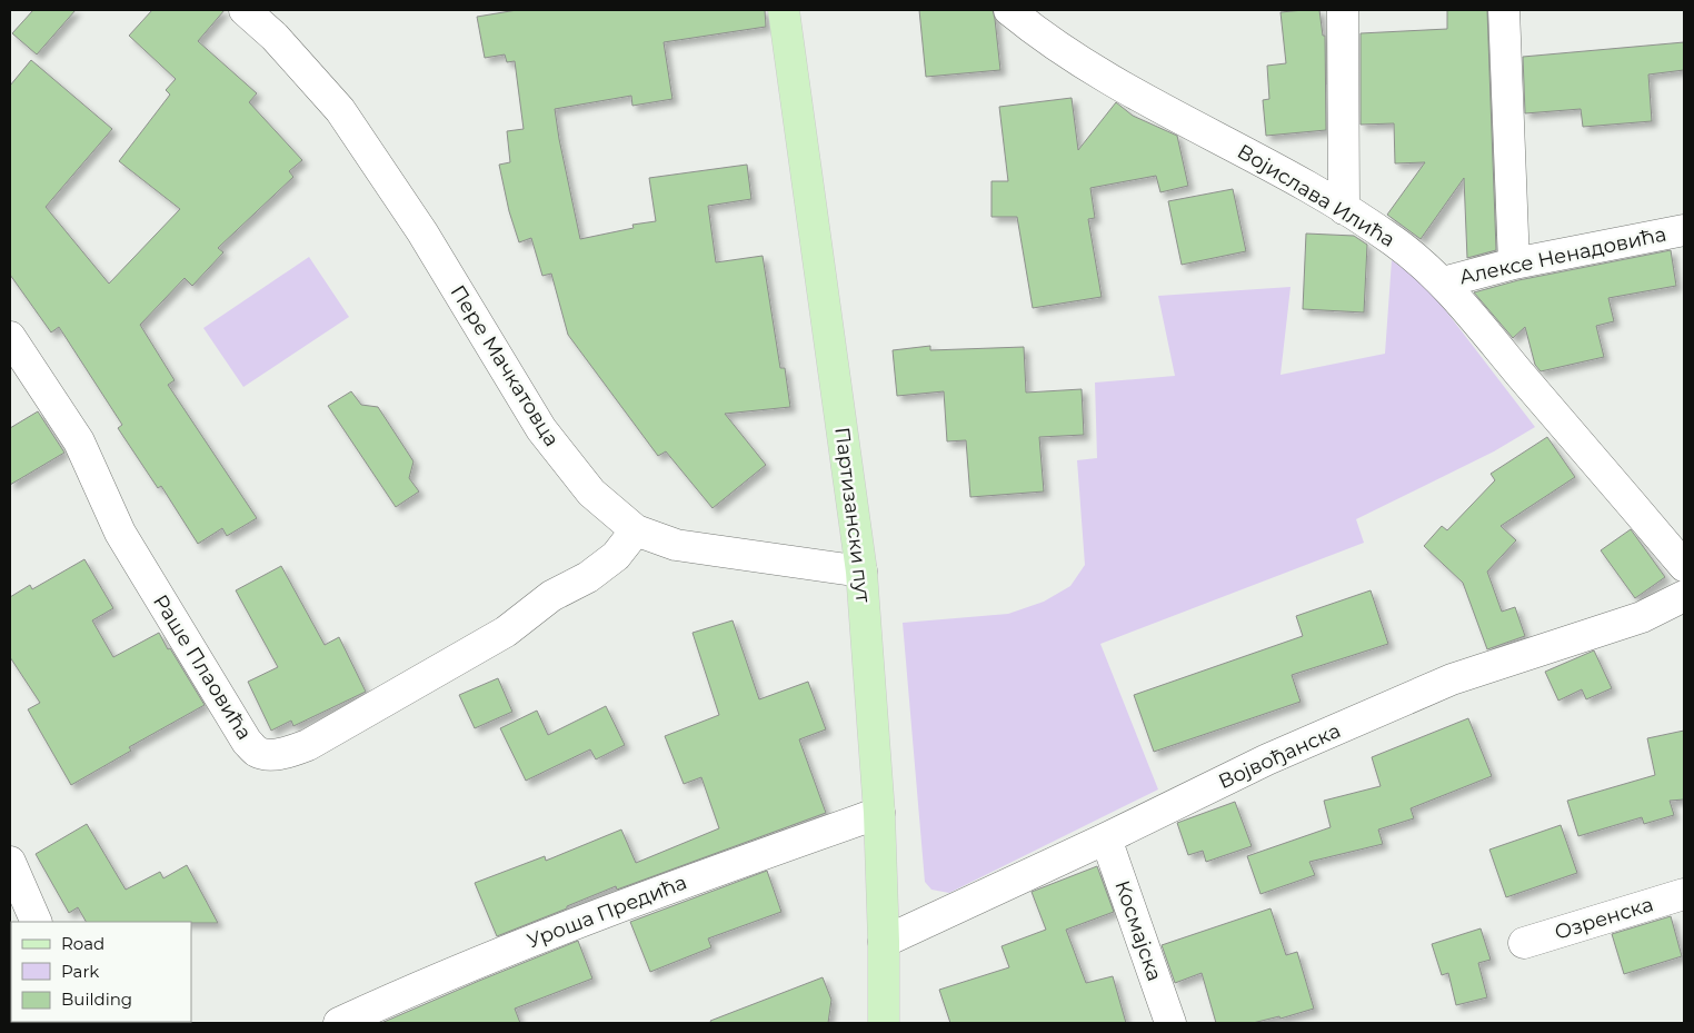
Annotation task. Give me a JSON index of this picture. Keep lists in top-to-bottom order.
{
  "streets": {
    "main road": ["Партизански пут"],
    "street": [
      "Војислава Илића",
      "Алексе Ненадовића",
      "Пере Мачкатовца",
      "Раше Плаовића",
      "Војвођанска",
      "Уроша Предића",
      "Озренска",
      "Космајска"
    ]
  },
  "crossings": [
    ["Војислава Илића", "Алексе Ненадовића"],
    ["Пере Мачкатовца", "Партизански пут"],
    ["Пере Мачкатовца", "Раше Плаовића"],
    ["Партизански пут", "Војвођанска"],
    ["Партизански пут", "Уроша Предића"],
    ["Војвођанска", "Космајска"]
  ],
  "legend": ["Road", "Park", "Building"]
}
